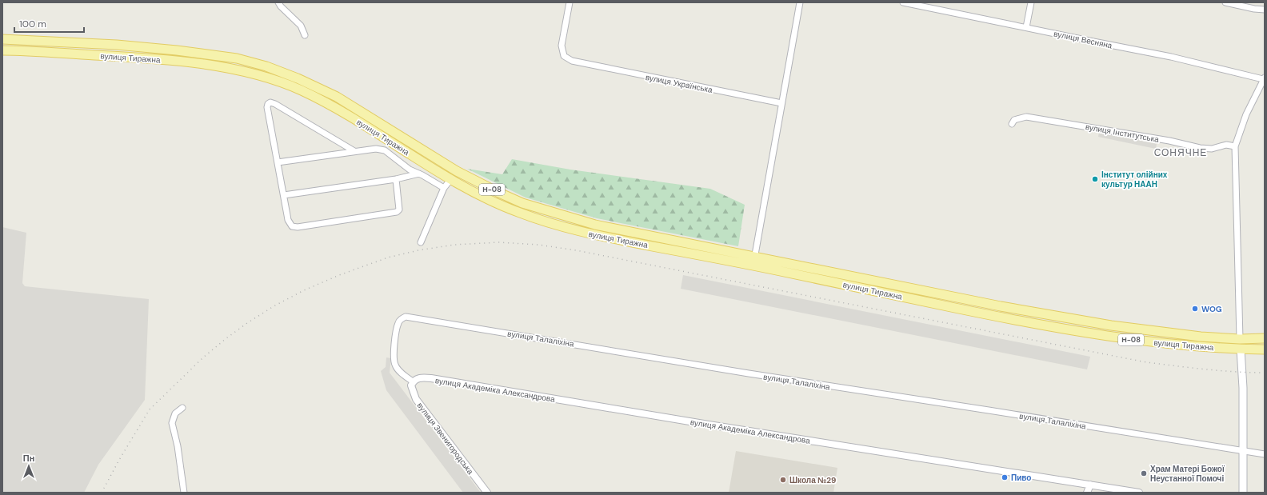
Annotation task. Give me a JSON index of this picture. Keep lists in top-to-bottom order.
{
  "streets": {
    "main road": ["вулиця Тиражна", "Н-08"],
    "street": [
      "вулиця Весняна",
      "вулиця Українська",
      "вулиця Інститутська",
      "вулиця Талаліхіна",
      "вулиця Академіка Александрова",
      "вулиця Звенигородська"
    ]
  },
  "crossings": [
    ["вулиця Талаліхіна", "вулиця Академіка Александрова"],
    ["вулиця Талаліхіна", "вулиця Звенигородська"],
    ["вулиця Академіка Александрова", "вулиця Звенигородська"]
  ],
  "districts": ["СОНЯЧНЕ"],
  "places": [
    "Інститут олійних культур НААН",
    "WOG",
    "Храм Матері Божої Неустанної Помочі",
    "Пиво",
    "Школа №29"
  ],
  "scale_bar": "100 m",
  "north": "top"
}
